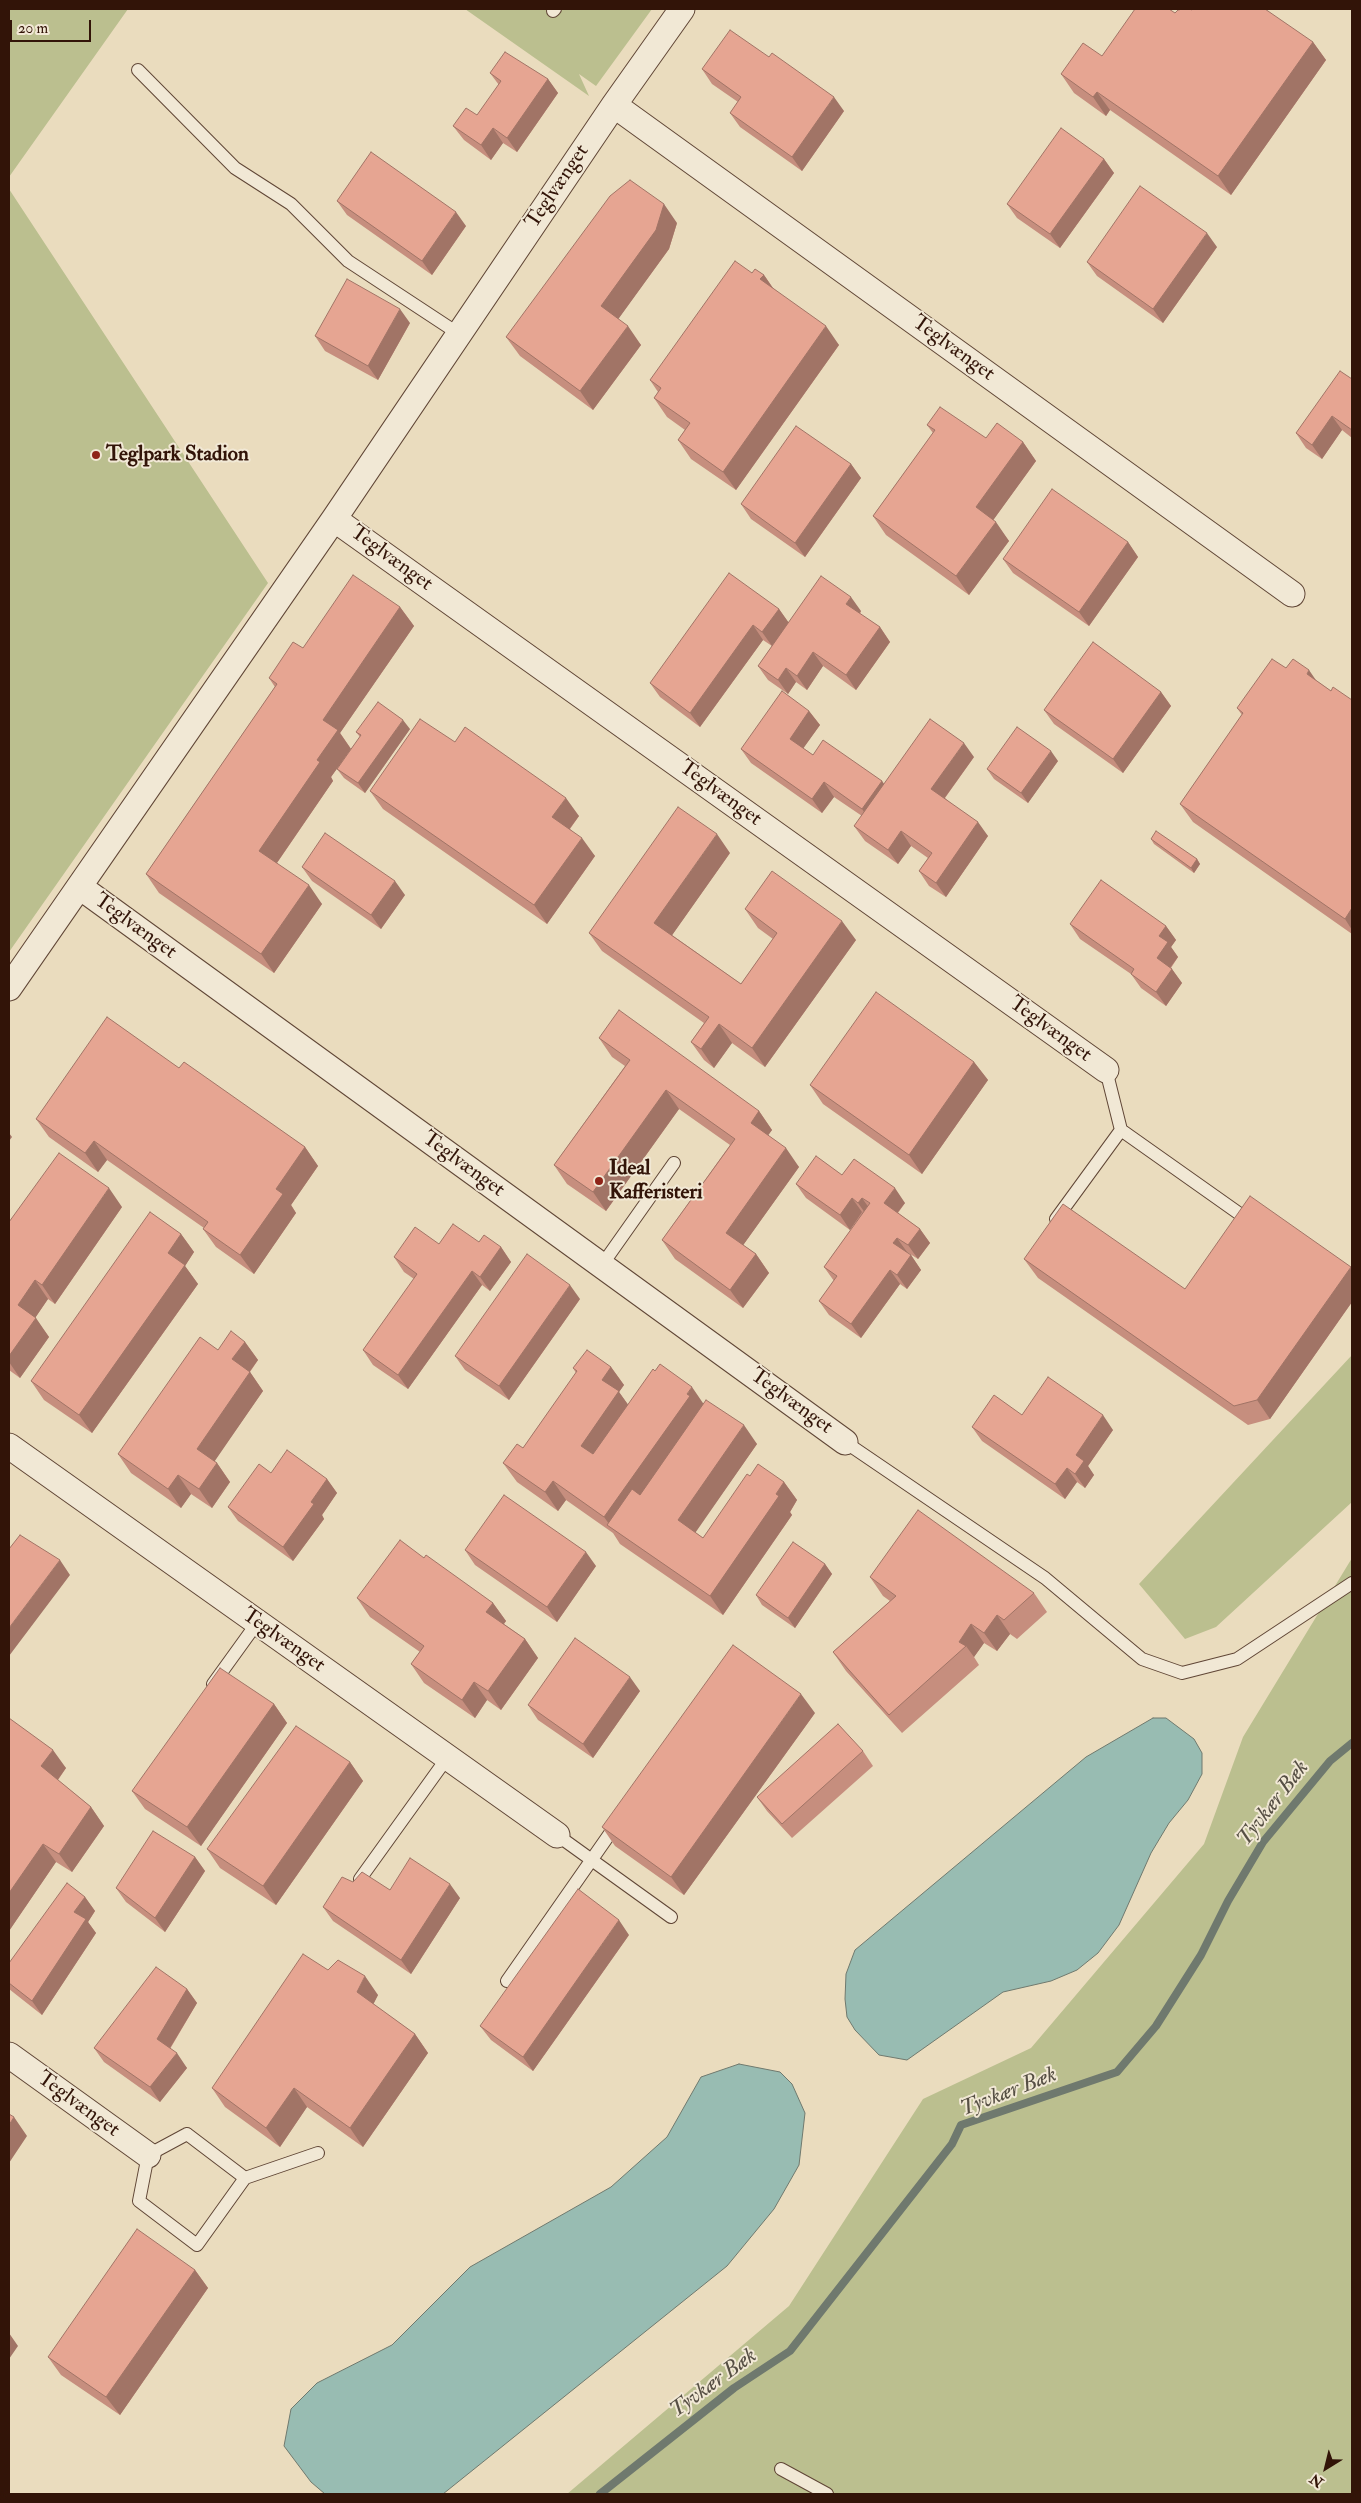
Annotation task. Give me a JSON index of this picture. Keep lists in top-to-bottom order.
{
  "streets": {
    "street": ["Teglvænget"]
  },
  "water": ["Tyvkær Bæk"],
  "places": ["Teglpark Stadion", "Ideal Kafferisteri"],
  "scale_bar": "20 m",
  "north": "bottom left"
}
